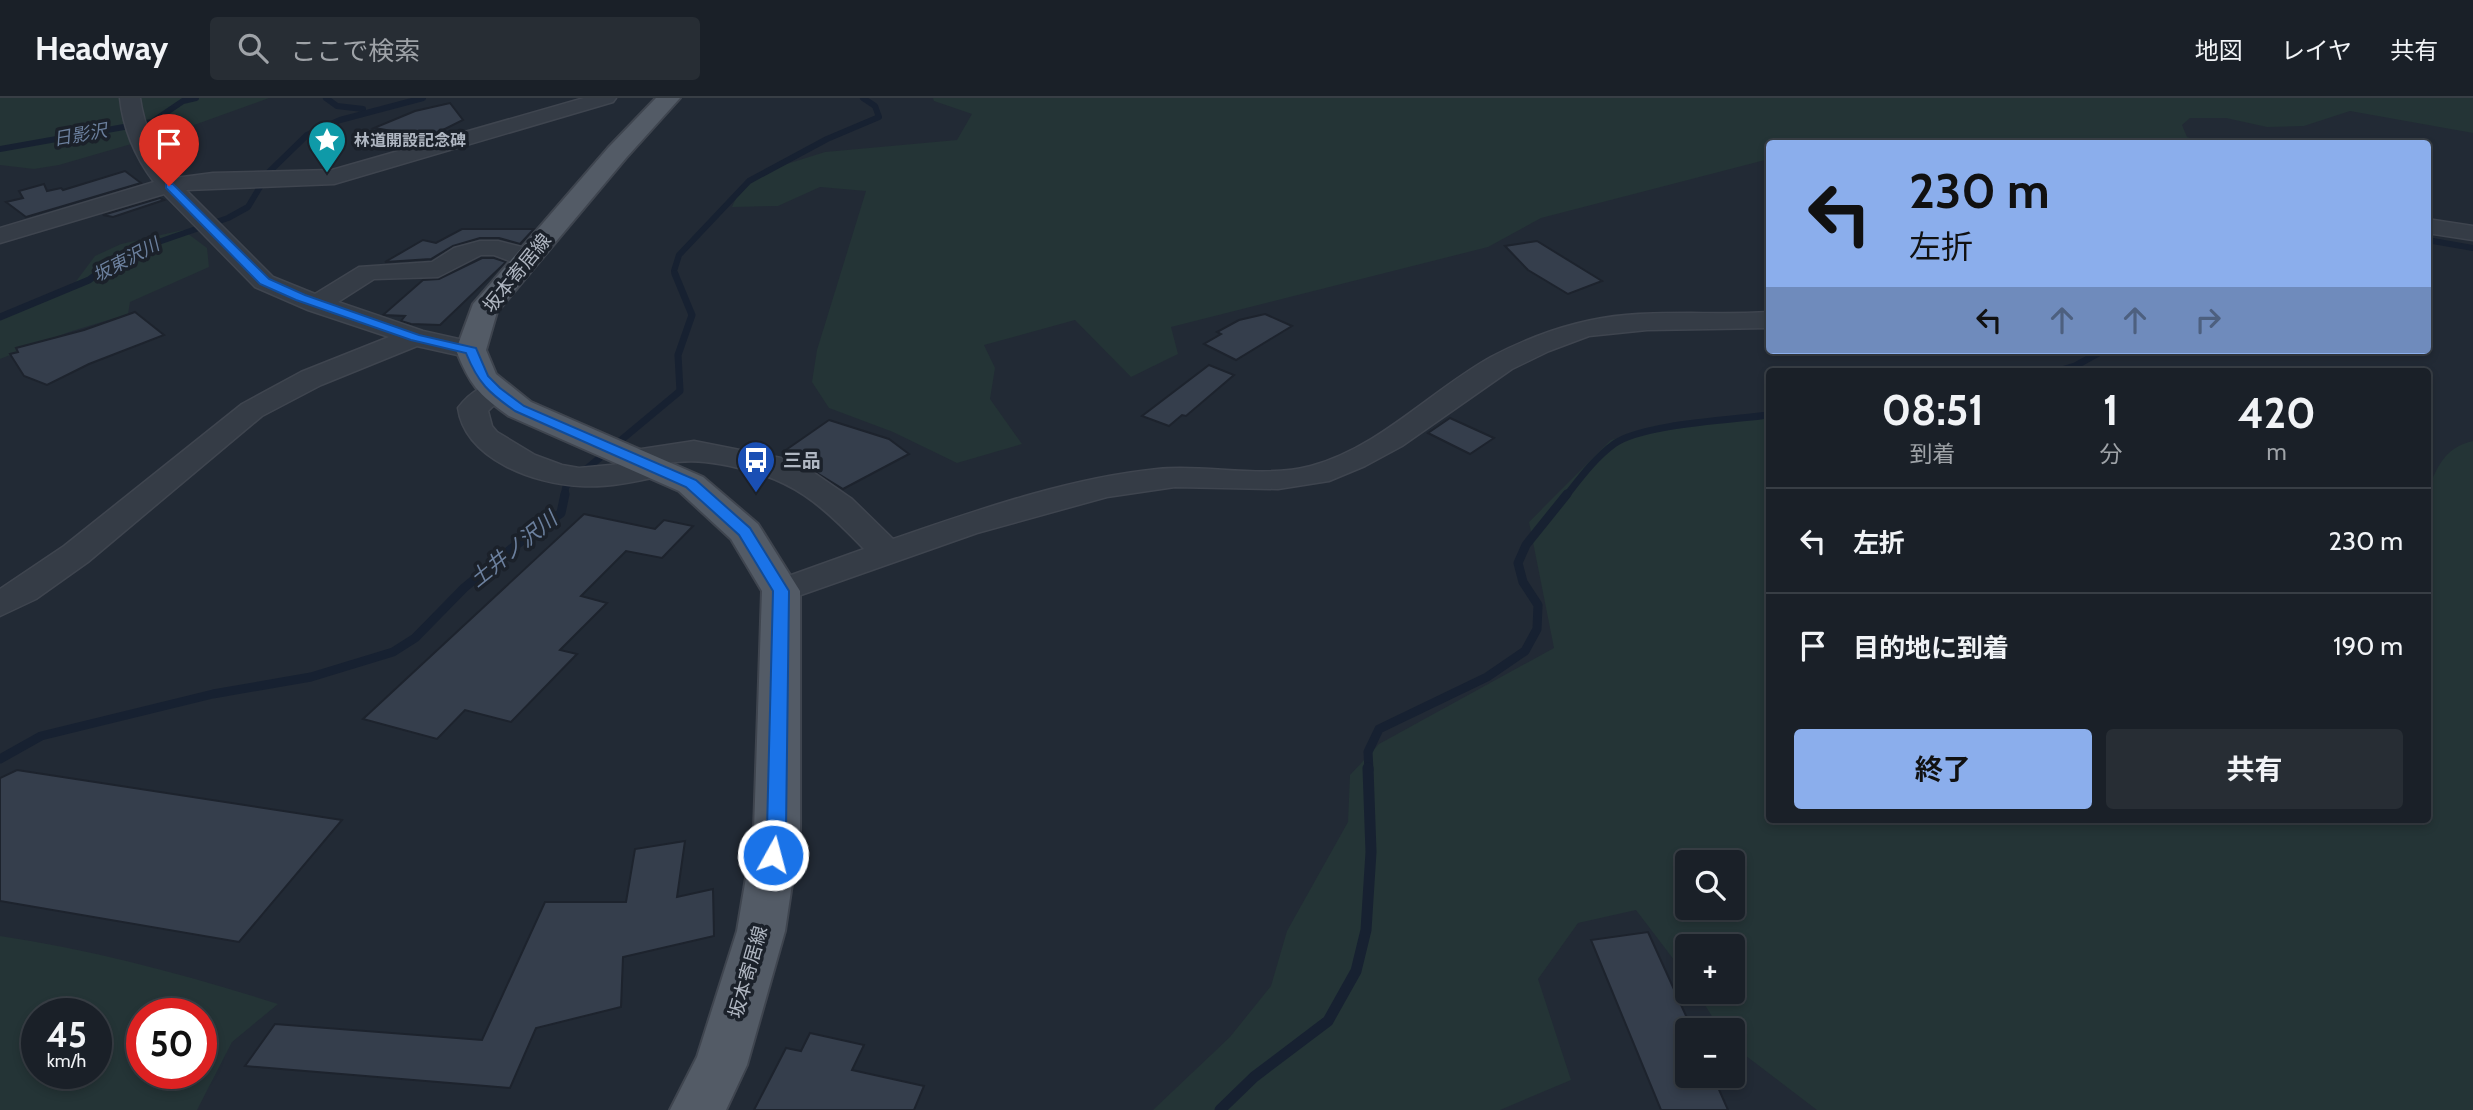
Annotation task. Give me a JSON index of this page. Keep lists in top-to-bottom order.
{
  "streets": {
    "main road": ["坂本寄居線"]
  },
  "water": ["日影沢", "坂東沢川", "土井ノ沢川"],
  "places": {
    "place": ["林道開設記念碑"],
    "bus stop": ["三品"]
  },
  "page": {
    "header": "Headway",
    "search": "ここで検索",
    "nav": ["地図", "レイヤ", "共有"],
    "turn": ["230 m", "左折"],
    "eta": [
      "08:51",
      "到着",
      "1",
      "分",
      "420",
      "m"
    ],
    "list": [
      {
        "name": "左折",
        "value": "230 m"
      },
      {
        "name": "目的地に到着",
        "value": "190 m"
      }
    ],
    "buttons": ["終了", "共有"],
    "map_buttons": ["+", "−"],
    "speed": "45 km/h",
    "limit": "50"
  }
}
